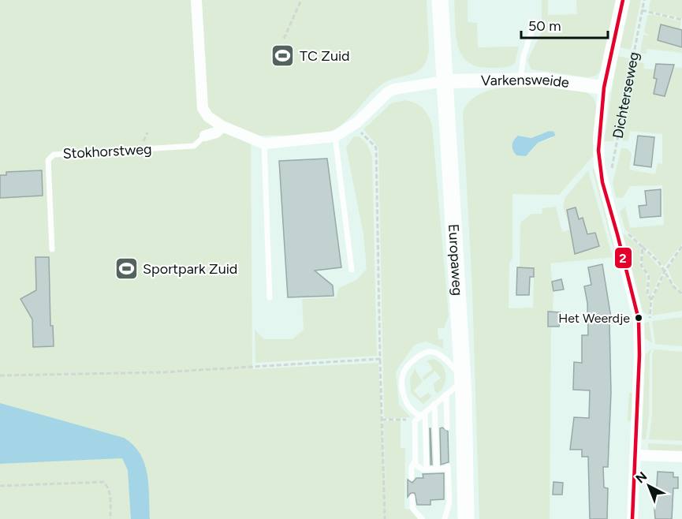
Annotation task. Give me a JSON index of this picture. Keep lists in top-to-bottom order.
{
  "streets": {
    "main road": ["Europaweg"],
    "street": ["Varkensweide", "Dichterseweg", "Stokhorstweg"]
  },
  "crossings": [
    ["Varkensweide", "Dichterseweg"],
    ["Varkensweide", "Europaweg"]
  ],
  "places": {
    "sports": ["TC Zuid", "Sportpark Zuid"],
    "other": ["Het Weerdje"]
  },
  "lines": ["transit line 2"],
  "scale_bar": "50 m",
  "north": "top left"
}
